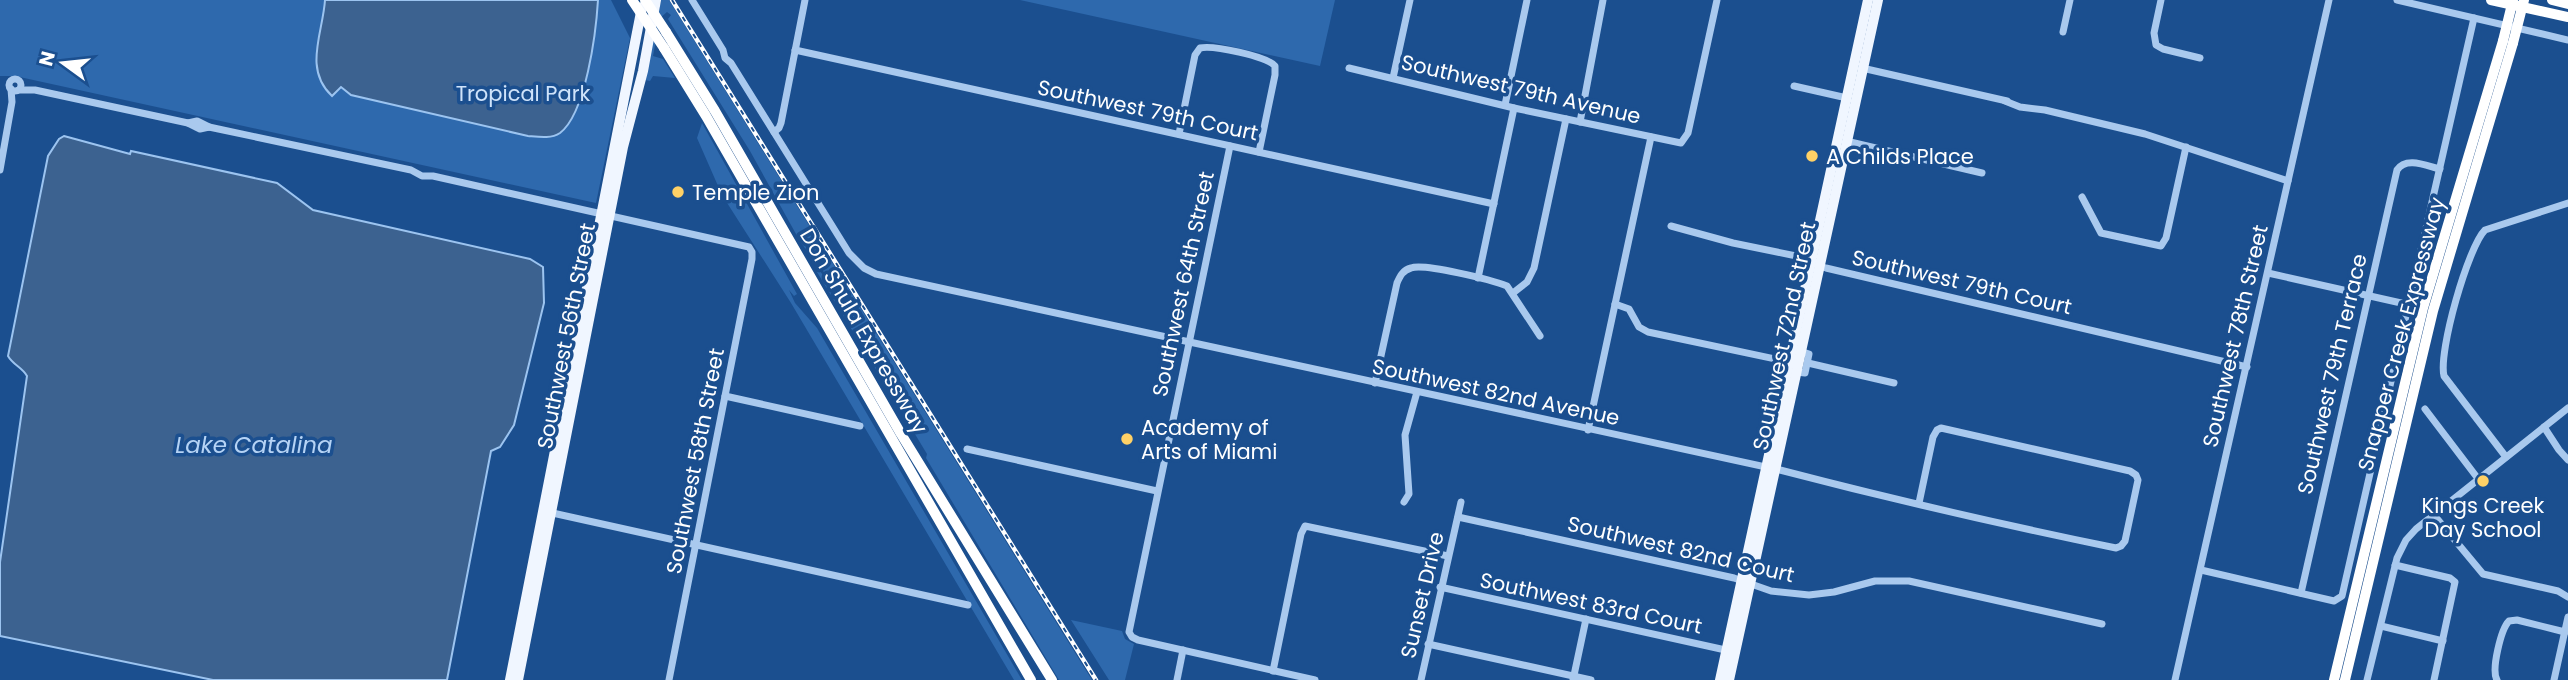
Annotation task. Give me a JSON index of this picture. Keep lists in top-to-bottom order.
{
  "streets": {
    "highway": ["Don Shula Expressway", "Snapper Creek Expressway"],
    "main road": ["Southwest 56th Street", "Southwest 72nd Street"],
    "street": [
      "Southwest 79th Avenue",
      "Southwest 79th Court",
      "Southwest 64th Street",
      "Southwest 78th Street",
      "Southwest 79th Terrace",
      "Southwest 82nd Avenue",
      "Southwest 58th Street",
      "Southwest 82nd Court",
      "Sunset Drive",
      "Southwest 83rd Court"
    ]
  },
  "crossings": [
    ["Southwest 79th Court", "Southwest 64th Street"],
    ["Southwest 79th Court", "Southwest 72nd Street"],
    ["Southwest 79th Court", "Southwest 78th Street"],
    ["Southwest 64th Street", "Southwest 82nd Avenue"],
    ["Don Shula Expressway", "Southwest 56th Street"],
    ["Southwest 56th Street", "Southwest 58th Street"],
    ["Southwest 72nd Street", "Southwest 82nd Avenue"],
    ["Southwest 72nd Street", "Southwest 82nd Court"],
    ["Southwest 72nd Street", "Southwest 83rd Court"],
    ["Southwest 82nd Court", "Sunset Drive"],
    ["Sunset Drive", "Southwest 83rd Court"]
  ],
  "water": ["Lake Catalina"],
  "parks": ["Tropical Park"],
  "places": [
    "A Childs Place",
    "Temple Zion",
    "Academy of Arts of Miami",
    "Kings Creek Day School"
  ],
  "north": "left"
}
